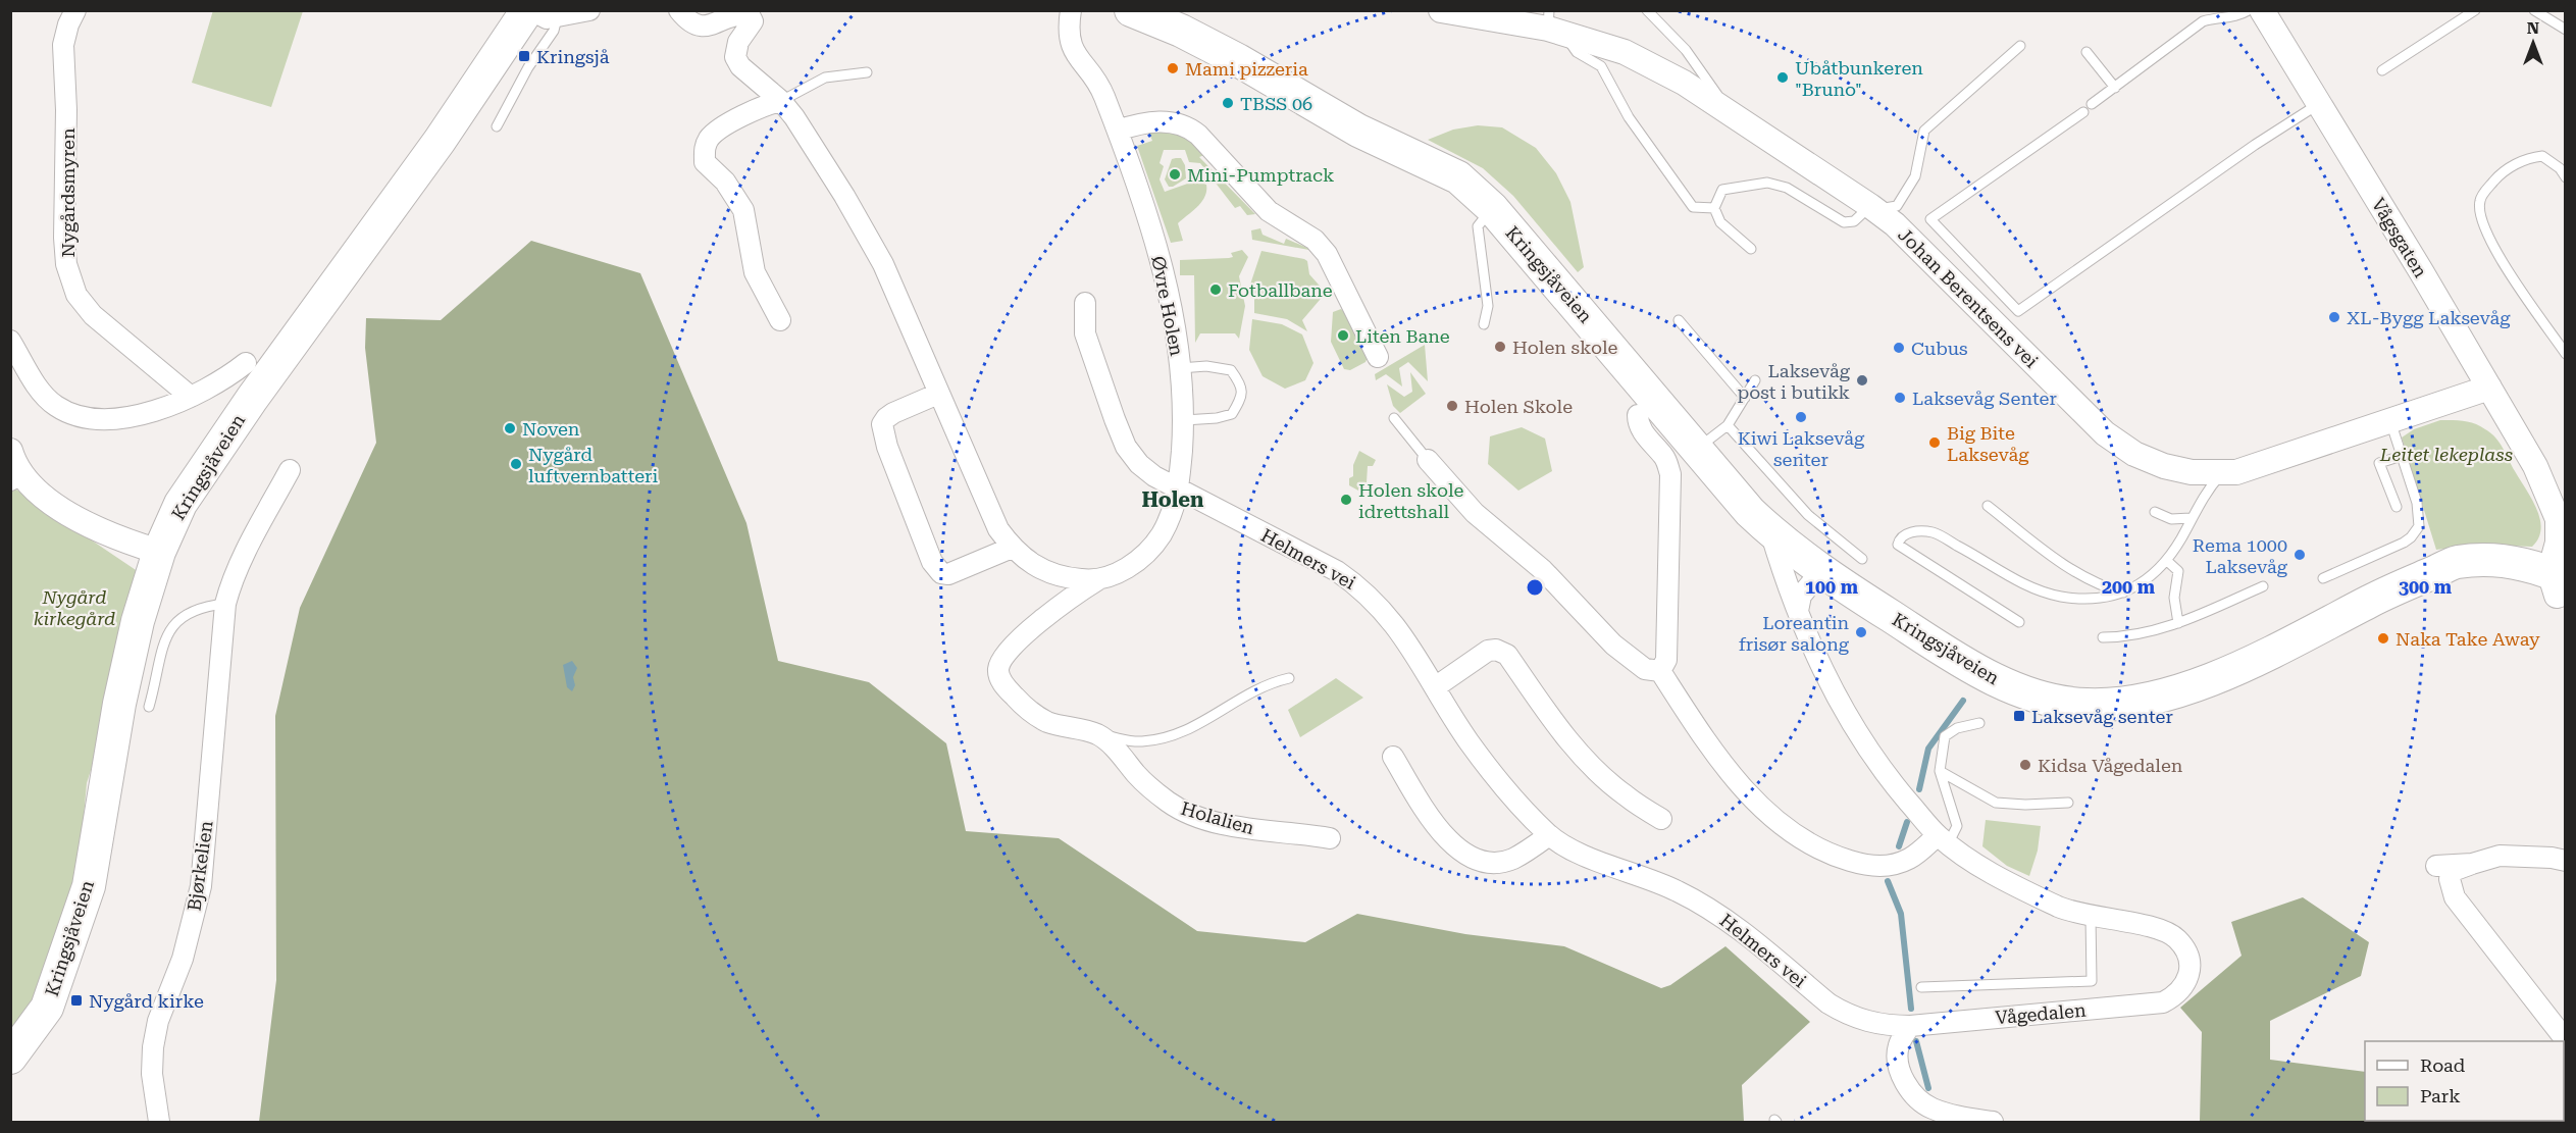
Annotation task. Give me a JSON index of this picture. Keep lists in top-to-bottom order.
{
  "streets": {
    "main road": ["Kringsjåveien"],
    "street": [
      "Nygårdsmyren",
      "Vågsgaten",
      "Johan Berentsens vei",
      "Øvre Holen",
      "Helmers vei",
      "Holalien",
      "Bjørkelien",
      "Vågedalen"
    ]
  },
  "crossings": [
    ["Vågsgaten", "Kringsjåveien"],
    ["Vågsgaten", "Johan Berentsens vei"],
    ["Kringsjåveien", "Vågedalen"],
    ["Øvre Holen", "Helmers vei"],
    ["Øvre Holen", "Holalien"],
    ["Helmers vei", "Vågedalen"]
  ],
  "districts": ["Holen"],
  "parks": ["Leitet lekeplass", "Nygård kirkegård"],
  "places": {
    "transit": ["Kringsjå", "Laksevåg senter", "Nygård kirke"],
    "other": [
      "Mami pizzeria",
      "Ubåtbunkeren \"Bruno\"",
      "TBSS 06",
      "Mini-Pumptrack",
      "Fotballbane",
      "XL-Bygg Laksevåg",
      "Liten Bane",
      "Holen skole",
      "Cubus",
      "Laksevåg post i butikk",
      "Laksevåg Senter",
      "Holen Skole",
      "Kiwi Laksevåg senter",
      "Noven",
      "Big Bite Laksevåg",
      "Nygård luftvernbatteri",
      "Holen skole idrettshall",
      "Rema 1000 Laksevåg",
      "Loreantin frisør salong",
      "Naka Take Away",
      "Kidsa Vågedalen"
    ]
  },
  "legend": ["Road", "Park"],
  "north": "top",
  "rings": ["100 m", "200 m", "300 m"]
}
